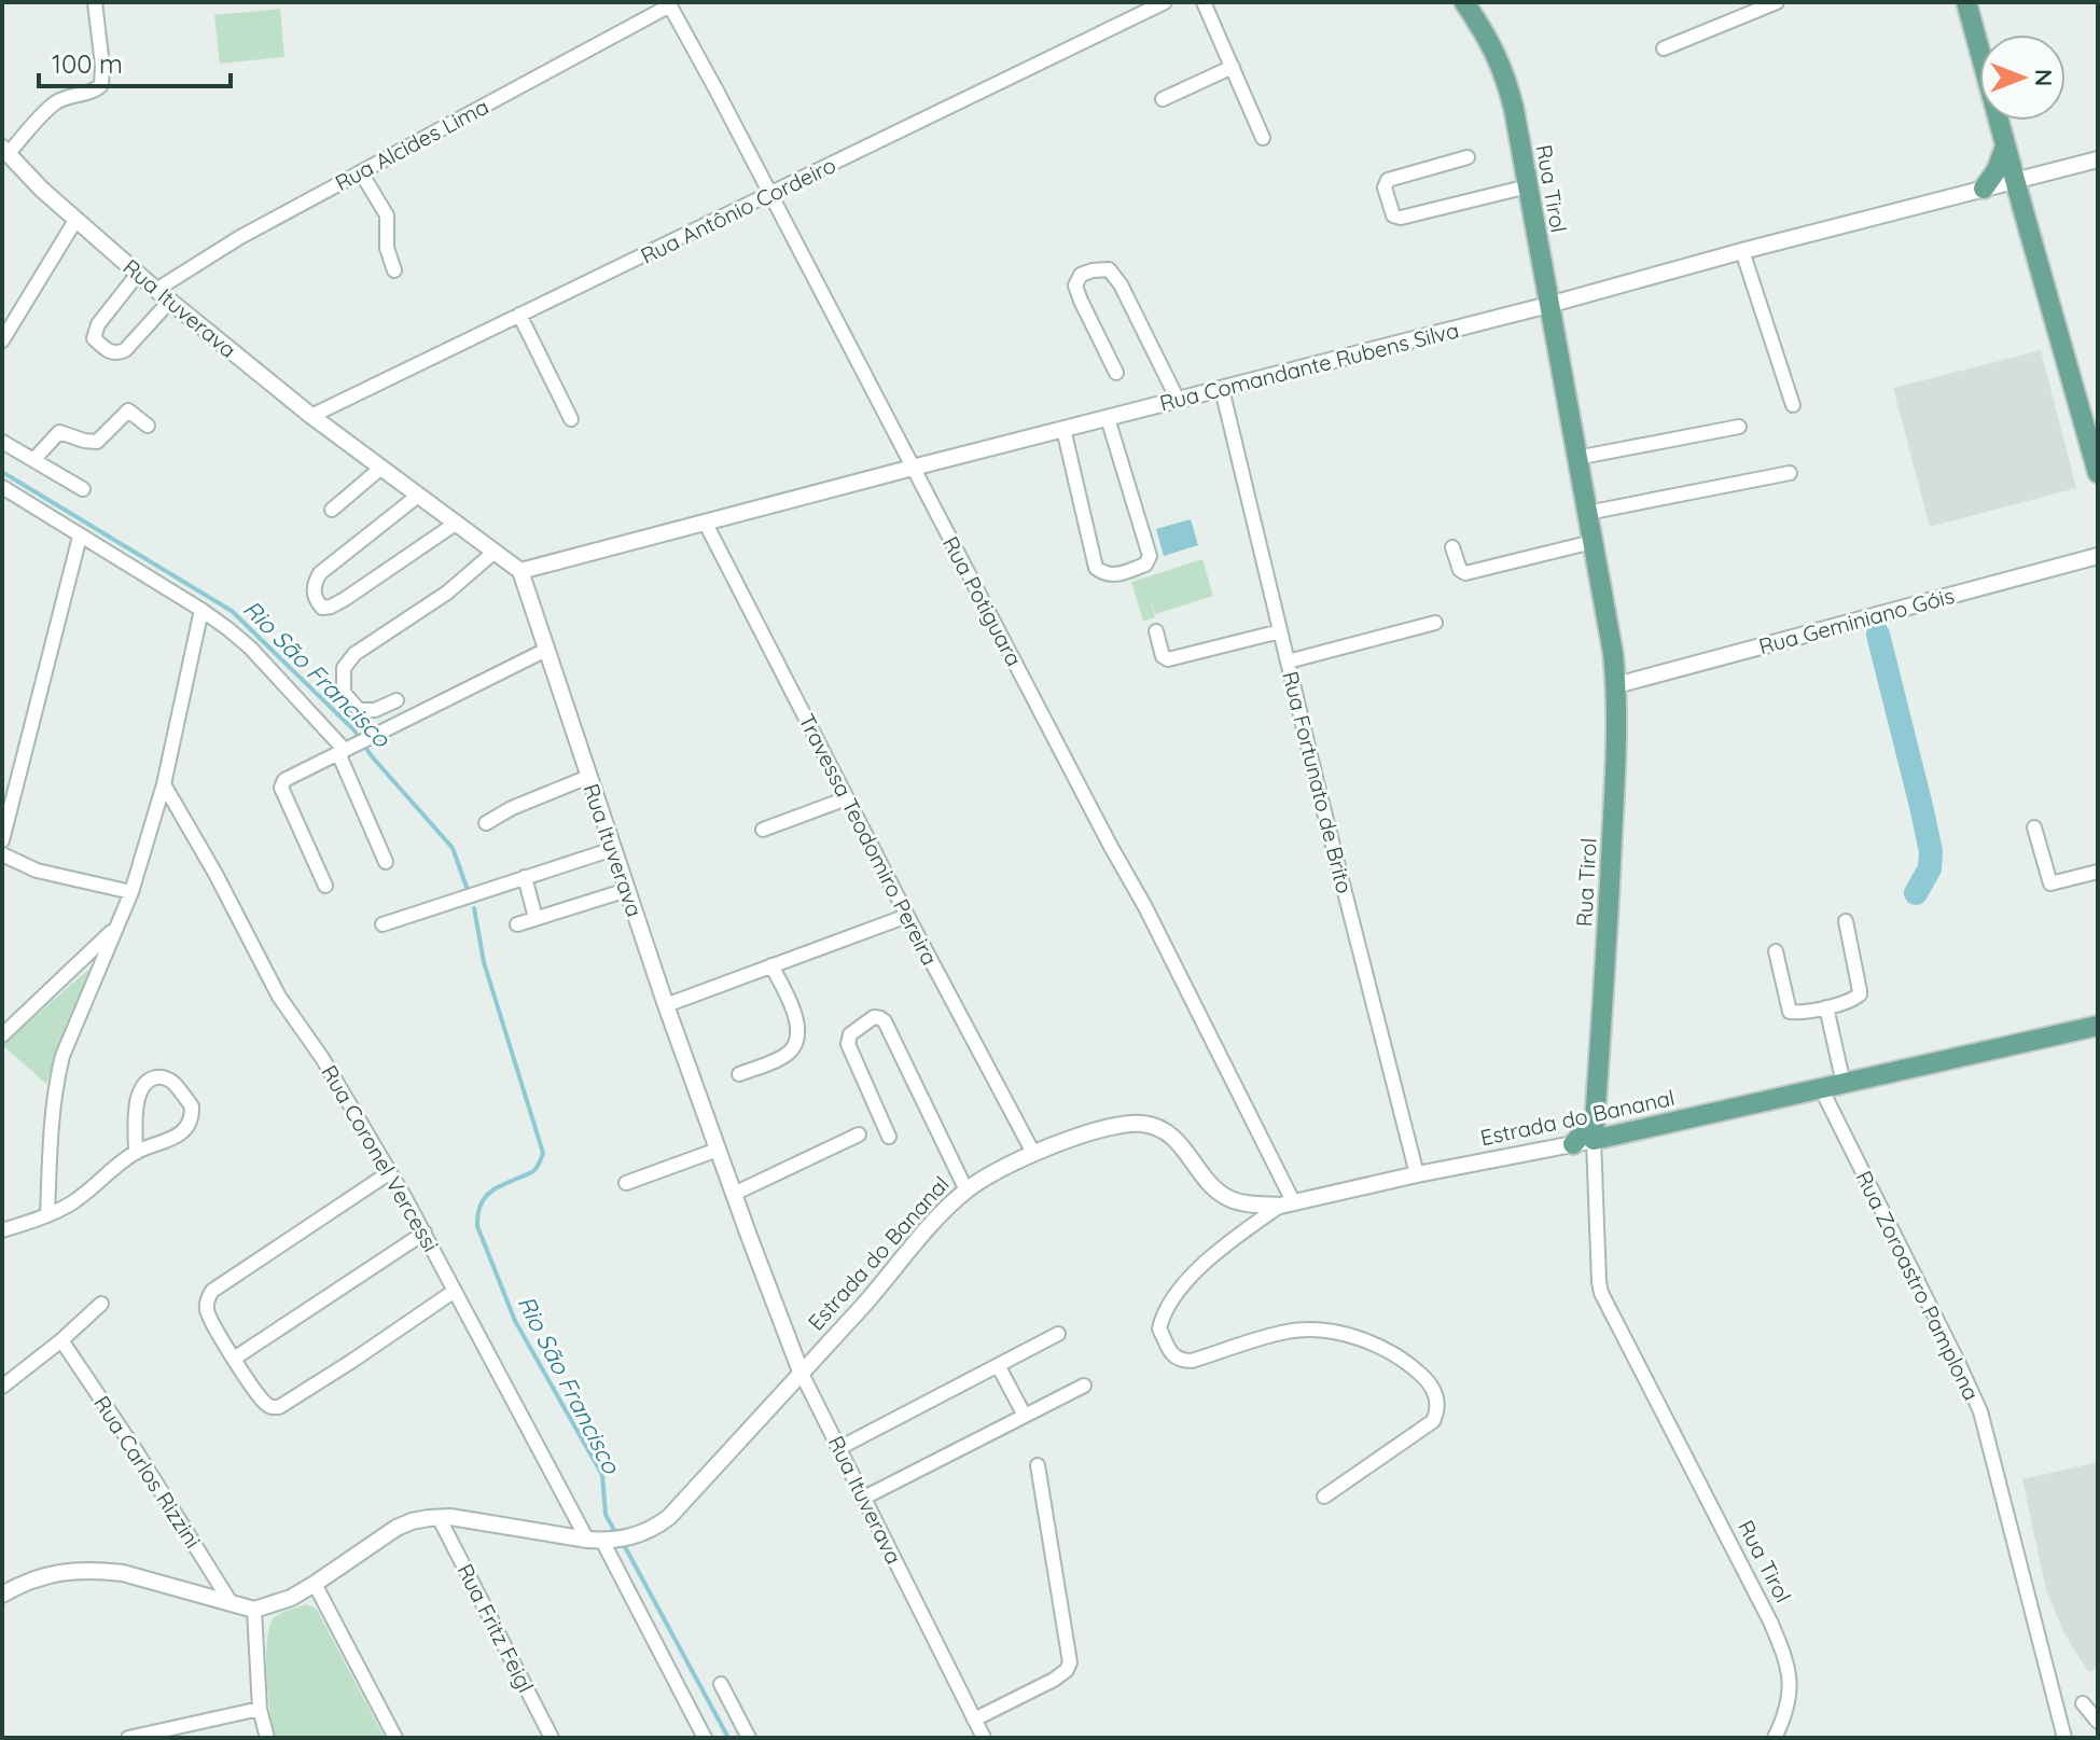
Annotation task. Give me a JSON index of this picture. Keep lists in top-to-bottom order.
{
  "streets": {
    "main road": ["Rua Tirol", "Estrada do Bananal"],
    "street": [
      "Rua Alcides Lima",
      "Rua Antônio Cordeiro",
      "Rua Ituverava",
      "Rua Comandante Rubens Silva",
      "Rua Potiguara",
      "Rua Geminiano Góis",
      "Rua Fortunato de Brito",
      "Travessa Teodomiro Pereira",
      "Rua Coronel Vercessi",
      "Rua Zoroastro Pamplona",
      "Rua Carlos Rizzini",
      "Rua Fritz Feigl"
    ]
  },
  "crossings": [
    ["Rua Alcides Lima", "Rua Ituverava"],
    ["Rua Alcides Lima", "Rua Potiguara"],
    ["Rua Tirol", "Rua Comandante Rubens Silva"],
    ["Rua Tirol", "Rua Geminiano Góis"],
    ["Rua Tirol", "Estrada do Bananal"],
    ["Rua Antônio Cordeiro", "Rua Ituverava"],
    ["Rua Antônio Cordeiro", "Rua Potiguara"],
    ["Rua Ituverava", "Rua Comandante Rubens Silva"],
    ["Rua Ituverava", "Estrada do Bananal"],
    ["Rua Comandante Rubens Silva", "Rua Potiguara"],
    ["Rua Comandante Rubens Silva", "Rua Fortunato de Brito"],
    ["Rua Comandante Rubens Silva", "Travessa Teodomiro Pereira"],
    ["Rua Potiguara", "Estrada do Bananal"],
    ["Rua Fortunato de Brito", "Estrada do Bananal"],
    ["Travessa Teodomiro Pereira", "Estrada do Bananal"],
    ["Estrada do Bananal", "Rua Coronel Vercessi"],
    ["Estrada do Bananal", "Rua Zoroastro Pamplona"],
    ["Estrada do Bananal", "Rua Fritz Feigl"]
  ],
  "water": ["Rio São Francisco"],
  "scale_bar": "100 m",
  "north": "right"
}
